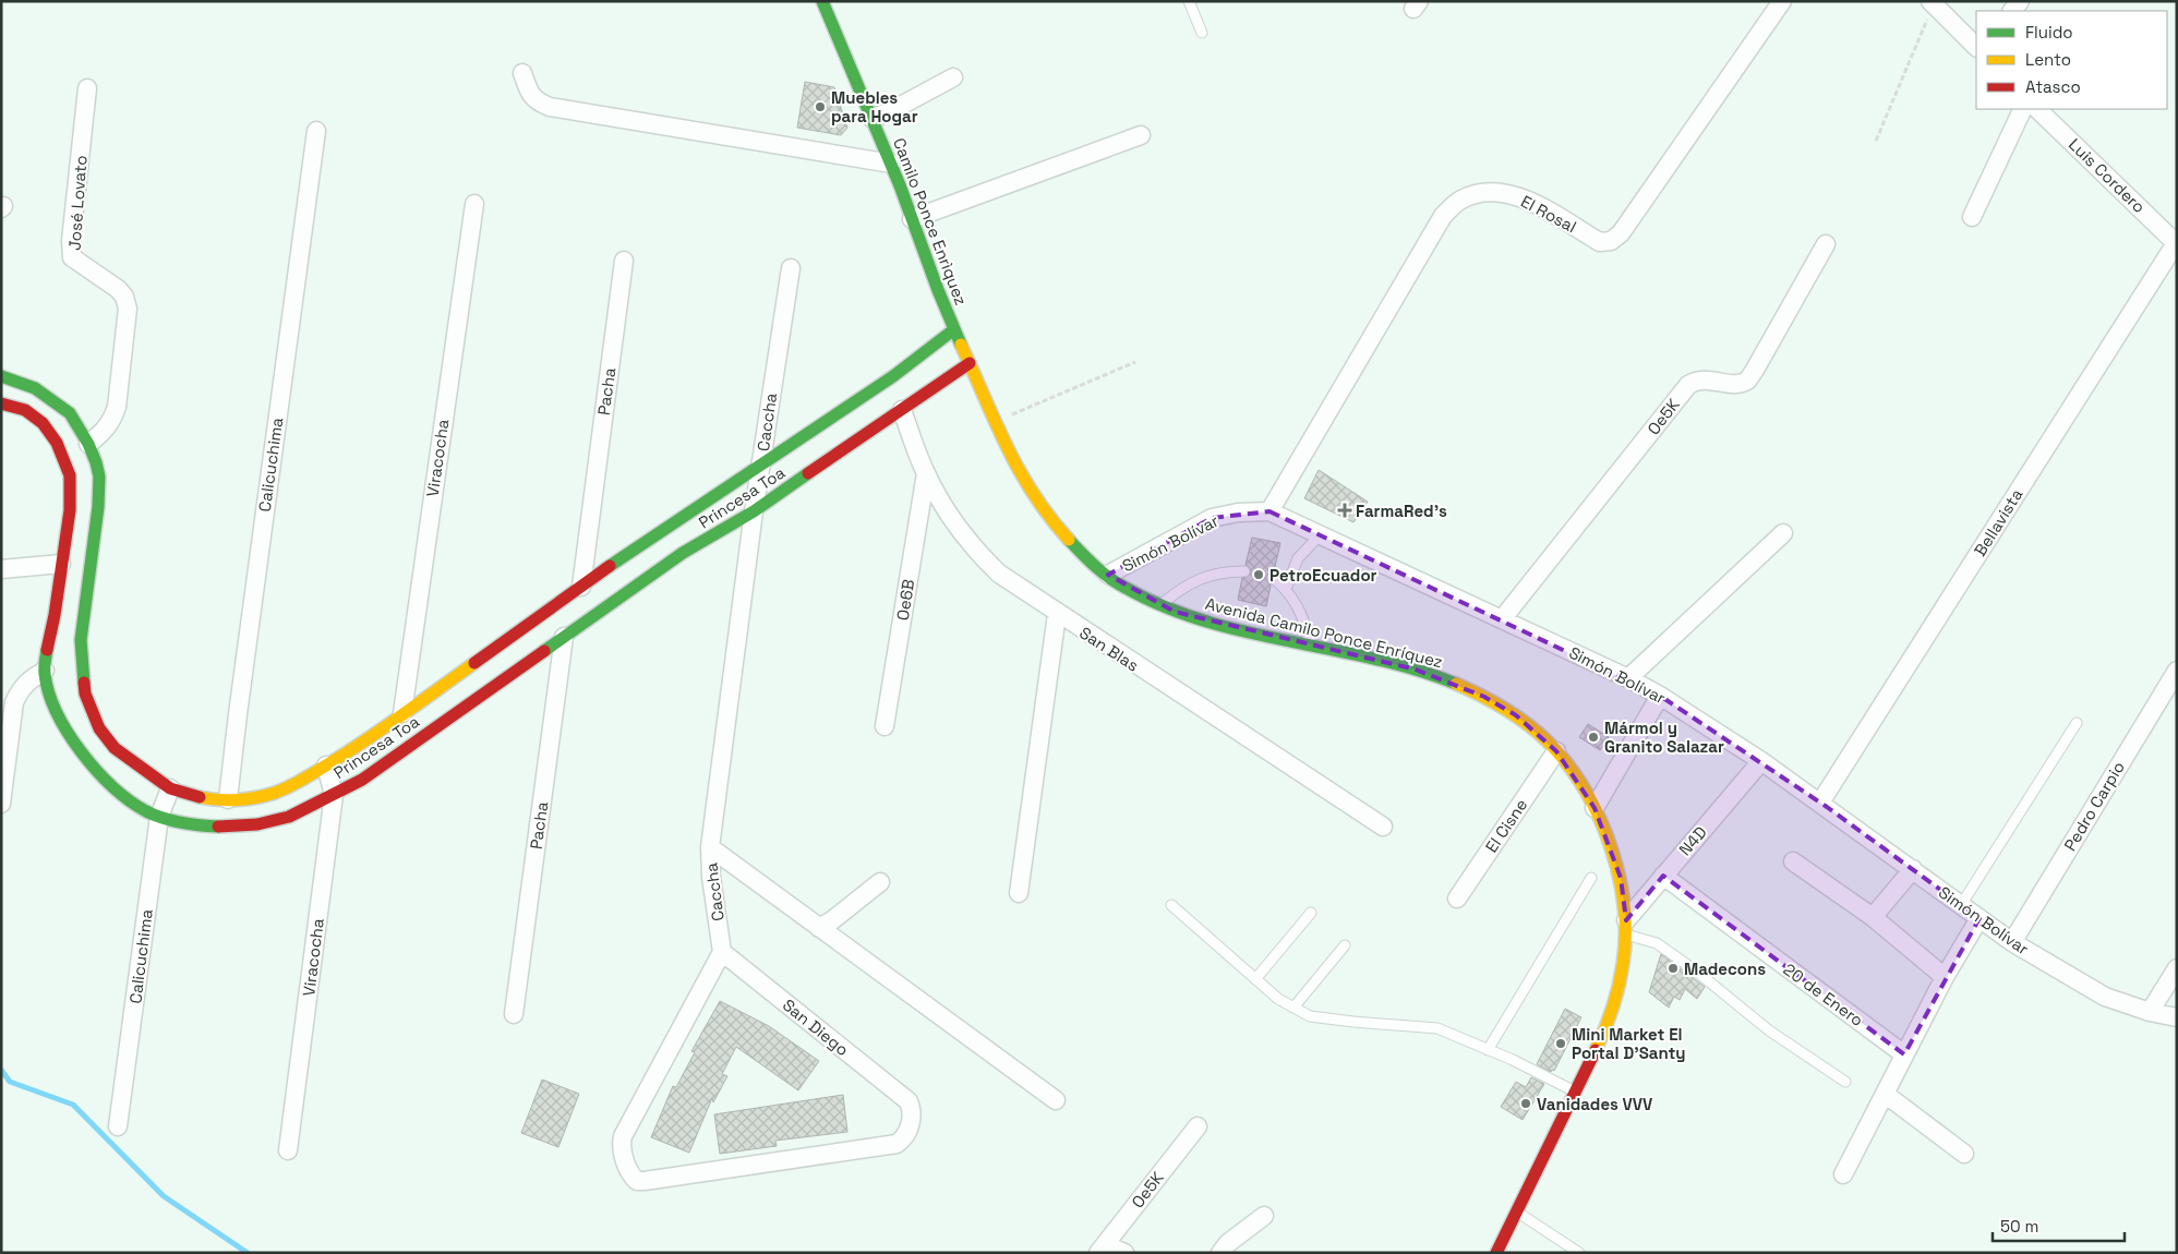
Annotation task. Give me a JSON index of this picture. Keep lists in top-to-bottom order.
{
  "streets": {
    "street": [
      "Luis Cordero",
      "José Lovato",
      "El Rosal",
      "Camilo Ponce Enrìquez",
      "Pacha",
      "Oe5K",
      "Caccha",
      "Viracocha",
      "Calicuchima",
      "Princesa Toa",
      "Bellavista",
      "Simón Bolívar",
      "Oe6B",
      "Avenida Camilo Ponce Enríquez",
      "San Blas",
      "Pedro Carpio",
      "El Cisne",
      "N4D",
      "20 de Enero",
      "San Diego"
    ]
  },
  "crossings": [
    ["Luis Cordero", "Bellavista"],
    ["José Lovato", "Princesa Toa"],
    ["El Rosal", "Simón Bolívar"],
    ["Camilo Ponce Enrìquez", "Princesa Toa"],
    ["Camilo Ponce Enrìquez", "Avenida Camilo Ponce Enríquez"],
    ["Pacha", "Princesa Toa"],
    ["Oe5K", "Simón Bolívar"],
    ["Caccha", "Princesa Toa"],
    ["Caccha", "San Diego"],
    ["Viracocha", "Princesa Toa"],
    ["Calicuchima", "Princesa Toa"],
    ["Princesa Toa", "Avenida Camilo Ponce Enríquez"],
    ["Princesa Toa", "San Blas"],
    ["Bellavista", "Simón Bolívar"],
    ["Simón Bolívar", "Avenida Camilo Ponce Enríquez"],
    ["Simón Bolívar", "Pedro Carpio"],
    ["Simón Bolívar", "N4D"],
    ["Oe6B", "San Blas"],
    ["Avenida Camilo Ponce Enríquez", "El Cisne"],
    ["Avenida Camilo Ponce Enríquez", "N4D"],
    ["N4D", "20 de Enero"]
  ],
  "places": {
    "other": [
      "Muebles para Hogar",
      "PetroEcuador",
      "Mármol y Granito Salazar",
      "Madecons",
      "Mini Market El Portal D'Santy",
      "Vanidades VVV"
    ],
    "health": ["FarmaRed's"]
  },
  "legend": ["Fluido", "Lento", "Atasco"],
  "scale_bar": "50 m"
}
